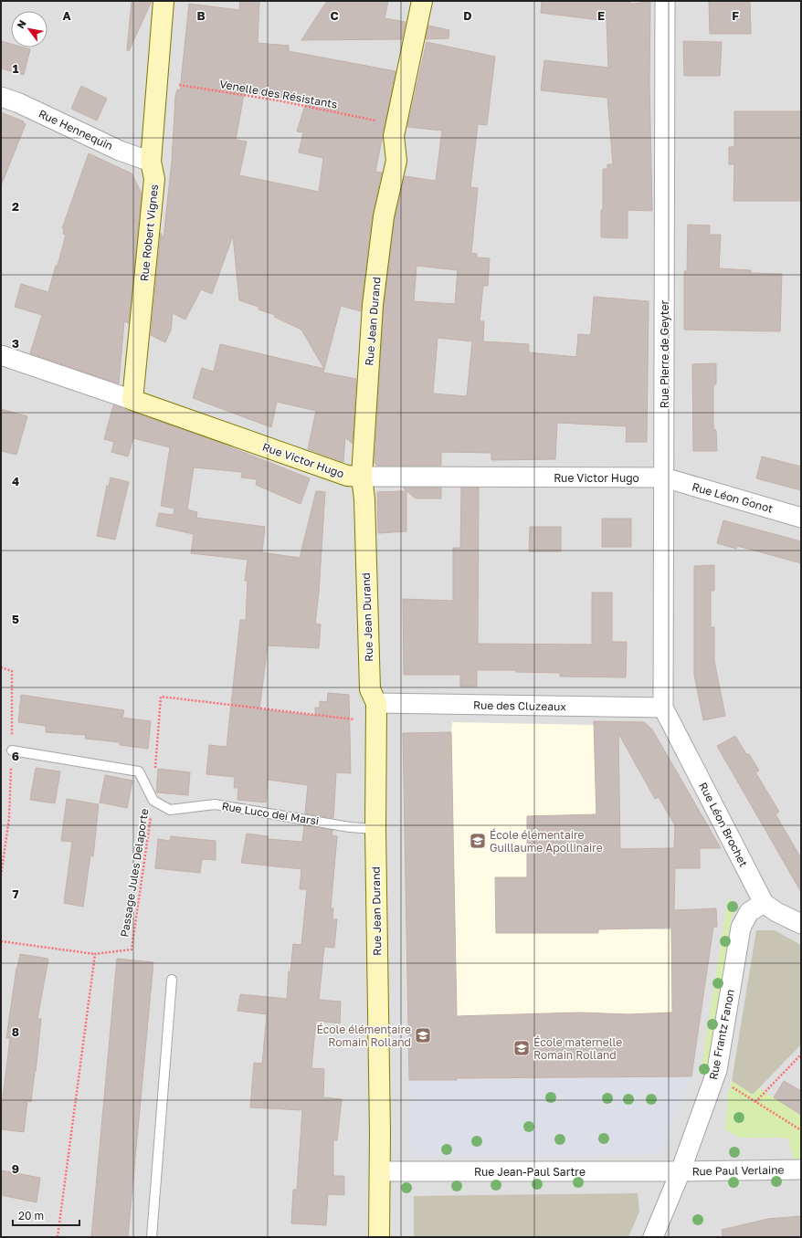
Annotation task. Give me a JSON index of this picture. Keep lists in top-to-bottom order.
{
  "streets": {
    "street": [
      "Rue Hennequin",
      "Rue Robert Vignes",
      "Rue Jean Durand",
      "Rue Pierre de Geyter",
      "Rue Victor Hugo",
      "Rue Léon Gonot",
      "Rue des Cluzeaux",
      "Rue Léon Brochet",
      "Rue Frantz Fanon",
      "Rue Paul Verlaine",
      "Rue Jean-Paul Sartre"
    ],
    "lane": ["Rue Luco dei Marsi"],
    "path": ["Venelle des Résistants", "Passage Jules Delaporte"]
  },
  "crossings": [
    ["Venelle des Résistants", "Rue Robert Vignes"],
    ["Venelle des Résistants", "Rue Jean Durand"],
    ["Rue Hennequin", "Rue Robert Vignes"],
    ["Rue Robert Vignes", "Rue Victor Hugo"],
    ["Rue Jean Durand", "Rue Victor Hugo"],
    ["Rue Jean Durand", "Rue des Cluzeaux"],
    ["Rue Jean Durand", "Rue Luco dei Marsi"],
    ["Rue Jean Durand", "Passage Jules Delaporte"],
    ["Rue Jean Durand", "Rue Jean-Paul Sartre"],
    ["Rue Pierre de Geyter", "Rue Victor Hugo"],
    ["Rue Pierre de Geyter", "Rue Léon Gonot"],
    ["Rue Pierre de Geyter", "Rue des Cluzeaux"],
    ["Rue Pierre de Geyter", "Rue Léon Brochet"],
    ["Rue Victor Hugo", "Rue Léon Gonot"],
    ["Rue des Cluzeaux", "Rue Léon Brochet"],
    ["Rue Luco dei Marsi", "Passage Jules Delaporte"],
    ["Rue Léon Brochet", "Rue Frantz Fanon"],
    ["Rue Frantz Fanon", "Rue Paul Verlaine"],
    ["Rue Frantz Fanon", "Rue Jean-Paul Sartre"],
    ["Rue Paul Verlaine", "Rue Jean-Paul Sartre"]
  ],
  "places": {
    "school or university": ["École élémentaire Guillaume Apollinaire", "École élémentaire Romain Rolland", "École maternelle Romain Rolland"]
  },
  "scale_bar": "20 m",
  "north": "top left",
  "grid": {
    "columns": [
      "A",
      "B",
      "C",
      "D",
      "E",
      "F"
    ],
    "rows": [
      "1",
      "2",
      "3",
      "4",
      "5",
      "6",
      "7",
      "8",
      "9"
    ]
  }
}
